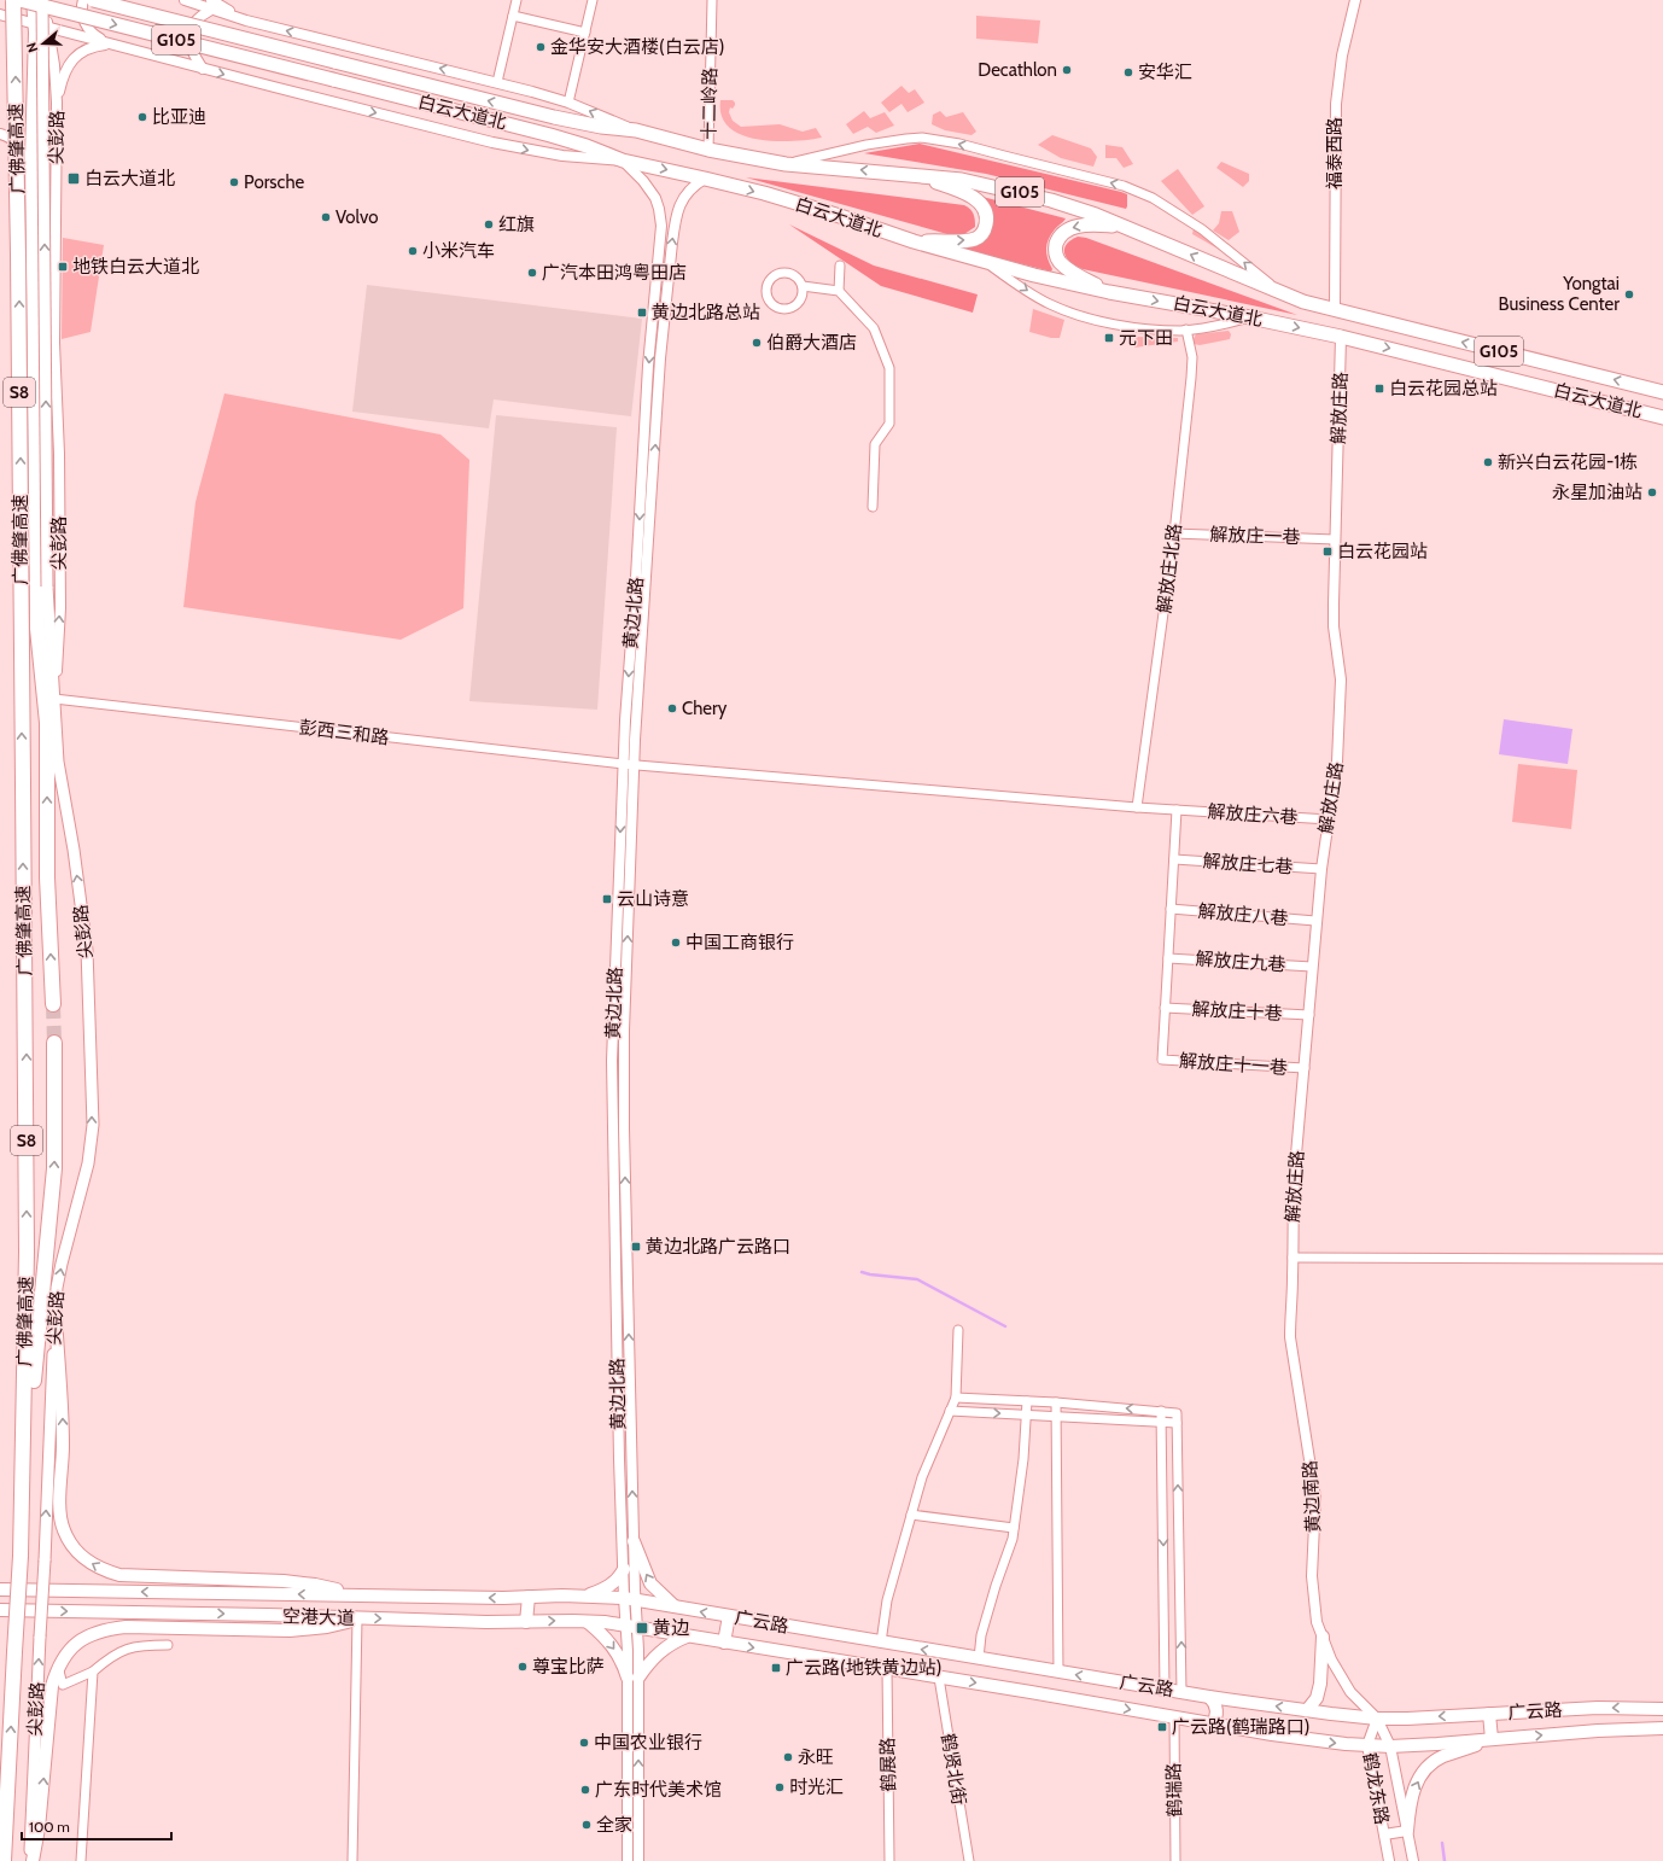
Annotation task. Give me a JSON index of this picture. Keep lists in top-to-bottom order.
{
  "streets": {
    "highway": [
      "G105",
      "白云大道北",
      "广佛肇高速",
      "S8"
    ],
    "main road": ["尖彭路", "空港大道", "广云路"],
    "street": [
      "十二岭路",
      "福泰西路",
      "解放庄路",
      "解放庄一巷",
      "解放庄北路",
      "黄边北路",
      "彭西三和路",
      "解放庄六巷",
      "解放庄七巷",
      "解放庄八巷",
      "解放庄九巷",
      "解放庄十巷",
      "解放庄十一巷",
      "黄边南路",
      "鹤展路",
      "鹤贤北街",
      "鹤龙东路",
      "鹤瑞路"
    ]
  },
  "crossings": [
    ["十二岭路", "白云大道北"],
    ["白云大道北", "福泰西路"],
    ["白云大道北", "解放庄路"],
    ["白云大道北", "黄边北路"],
    ["尖彭路", "彭西三和路"],
    ["解放庄路", "解放庄一巷"],
    ["解放庄路", "解放庄六巷"],
    ["解放庄路", "解放庄七巷"],
    ["解放庄路", "解放庄八巷"],
    ["解放庄路", "解放庄九巷"],
    ["解放庄路", "解放庄十巷"],
    ["解放庄路", "解放庄十一巷"],
    ["解放庄路", "黄边南路"],
    ["解放庄一巷", "解放庄北路"],
    ["解放庄北路", "彭西三和路"],
    ["解放庄北路", "解放庄六巷"],
    ["黄边北路", "彭西三和路"],
    ["黄边北路", "空港大道"],
    ["黄边北路", "广云路"],
    ["彭西三和路", "解放庄六巷"],
    ["解放庄十巷", "解放庄十一巷"],
    ["黄边南路", "广云路"],
    ["黄边南路", "鹤龙东路"],
    ["空港大道", "广云路"],
    ["广云路", "鹤展路"],
    ["广云路", "鹤贤北街"],
    ["广云路", "鹤龙东路"],
    ["广云路", "鹤瑞路"]
  ],
  "one_way": ["尖彭路"],
  "places": {
    "other": [
      "金华安大酒楼(白云店)",
      "Decathlon",
      "安华汇",
      "比亚迪",
      "Porsche",
      "Volvo",
      "红旗",
      "小米汽车",
      "广汽本田鸿粤田店",
      "Yongtai Business Center",
      "伯爵大酒店",
      "新兴白云花园-1栋",
      "永星加油站",
      "Chery",
      "中国工商银行",
      "尊宝比萨",
      "中国农业银行",
      "永旺",
      "时光汇",
      "广东时代美术馆",
      "全家"
    ],
    "transit": [
      "白云大道北",
      "地铁白云大道北",
      "黄边北路总站",
      "元下田",
      "白云花园总站",
      "白云花园站",
      "云山诗意",
      "黄边北路广云路口",
      "黄边",
      "广云路(地铁黄边站)",
      "广云路(鹤瑞路口)"
    ]
  },
  "scale_bar": "100 m",
  "north": "left"
}
